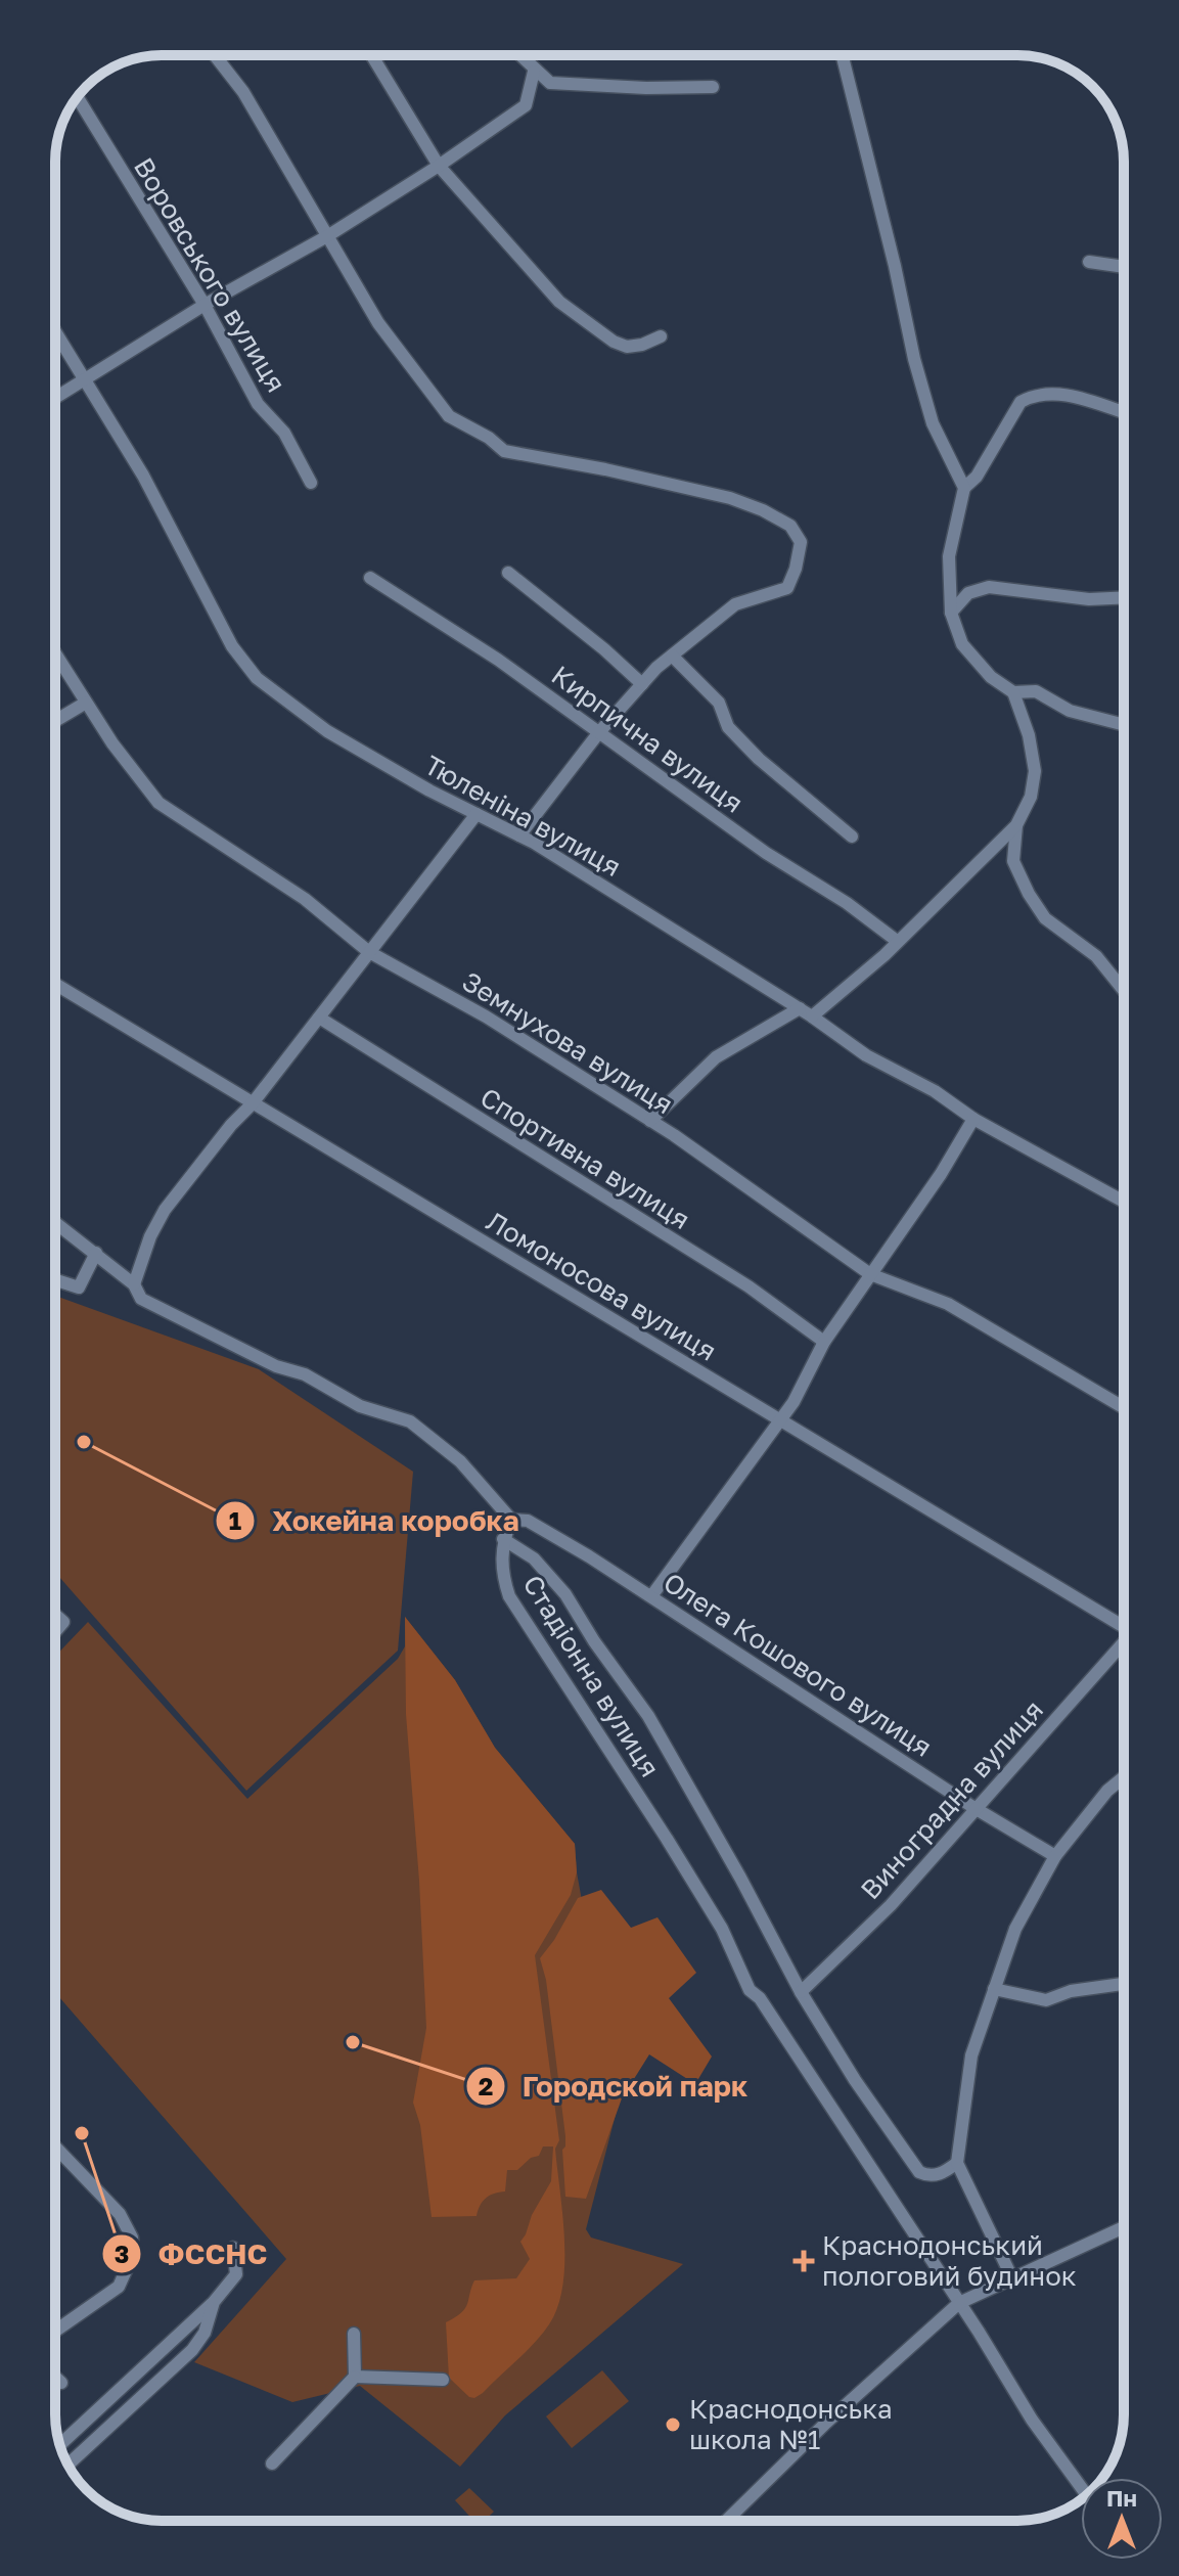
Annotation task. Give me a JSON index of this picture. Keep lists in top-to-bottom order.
{
  "streets": {
    "street": [
      "Воровського вулиця",
      "Кирпична вулиця",
      "Тюленіна вулиця",
      "Земнухова вулиця",
      "Спортивна вулиця",
      "Ломоносова вулиця",
      "Олега Кошового вулиця",
      "Стадіонна вулиця",
      "Виноградна вулиця"
    ]
  },
  "crossings": [
    ["Олега Кошового вулиця", "Виноградна вулиця"],
    ["Стадіонна вулиця", "Виноградна вулиця"]
  ],
  "places": {
    "other": [
      "Хокейна коробка",
      "Городской парк",
      "ФССНС",
      "Краснодонська школа №1"
    ],
    "health": ["Краснодонський пологовий будинок"]
  },
  "north": "top"
}
